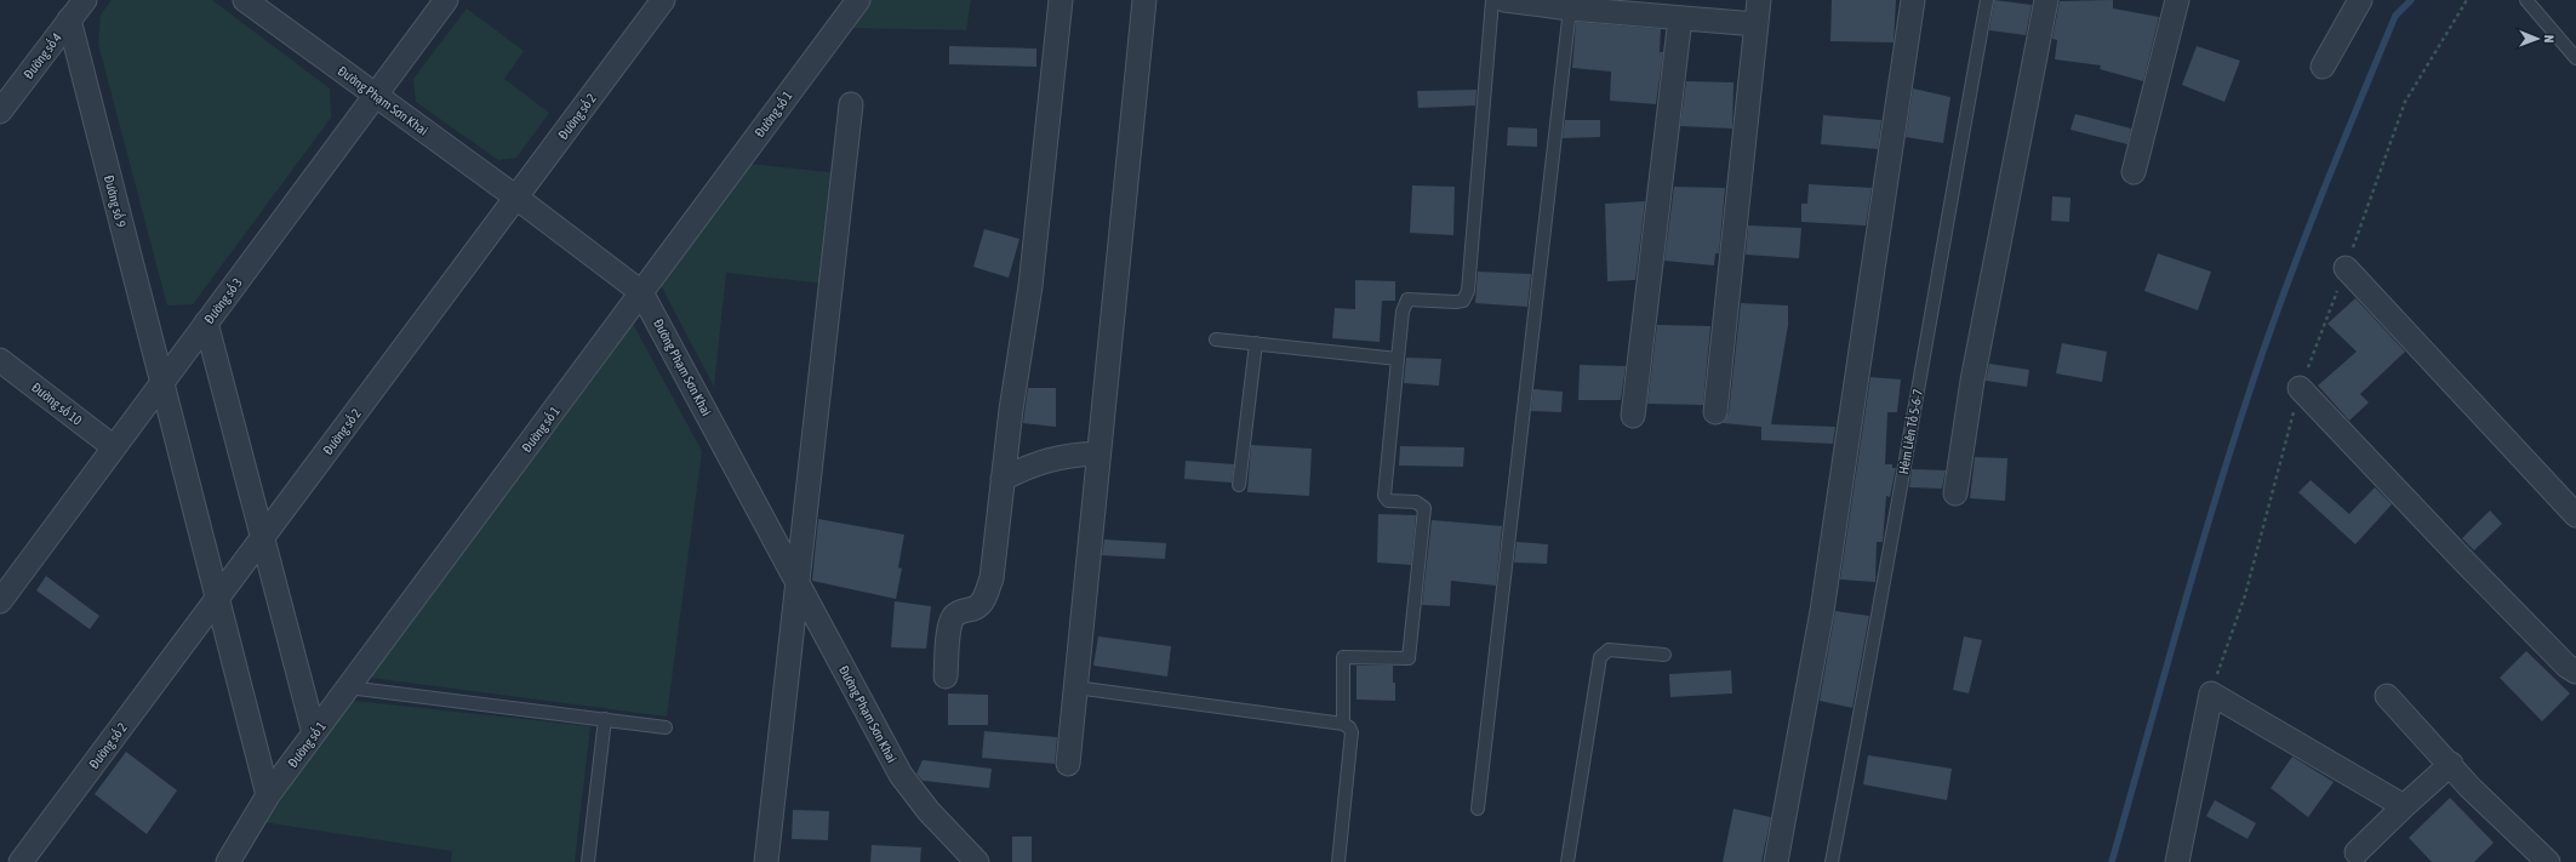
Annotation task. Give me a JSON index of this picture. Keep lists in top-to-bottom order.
{
  "streets": {
    "street": [
      "Đường số 4",
      "Đường Phạm Sơn Khai",
      "Đường số 1",
      "Đường số 2",
      "Đường số 9",
      "Đường số 3",
      "Đường số 10"
    ],
    "lane": ["Hẻm Liên Tổ 5-6-7"]
  },
  "crossings": [
    ["Đường số 4", "Đường số 9"],
    ["Đường Phạm Sơn Khai", "Đường số 1"],
    ["Đường Phạm Sơn Khai", "Đường số 2"],
    ["Đường Phạm Sơn Khai", "Đường số 3"],
    ["Đường số 1", "Đường số 9"],
    ["Đường số 2", "Đường số 9"],
    ["Đường số 9", "Đường số 3"],
    ["Đường số 3", "Đường số 10"]
  ],
  "north": "right"
}
